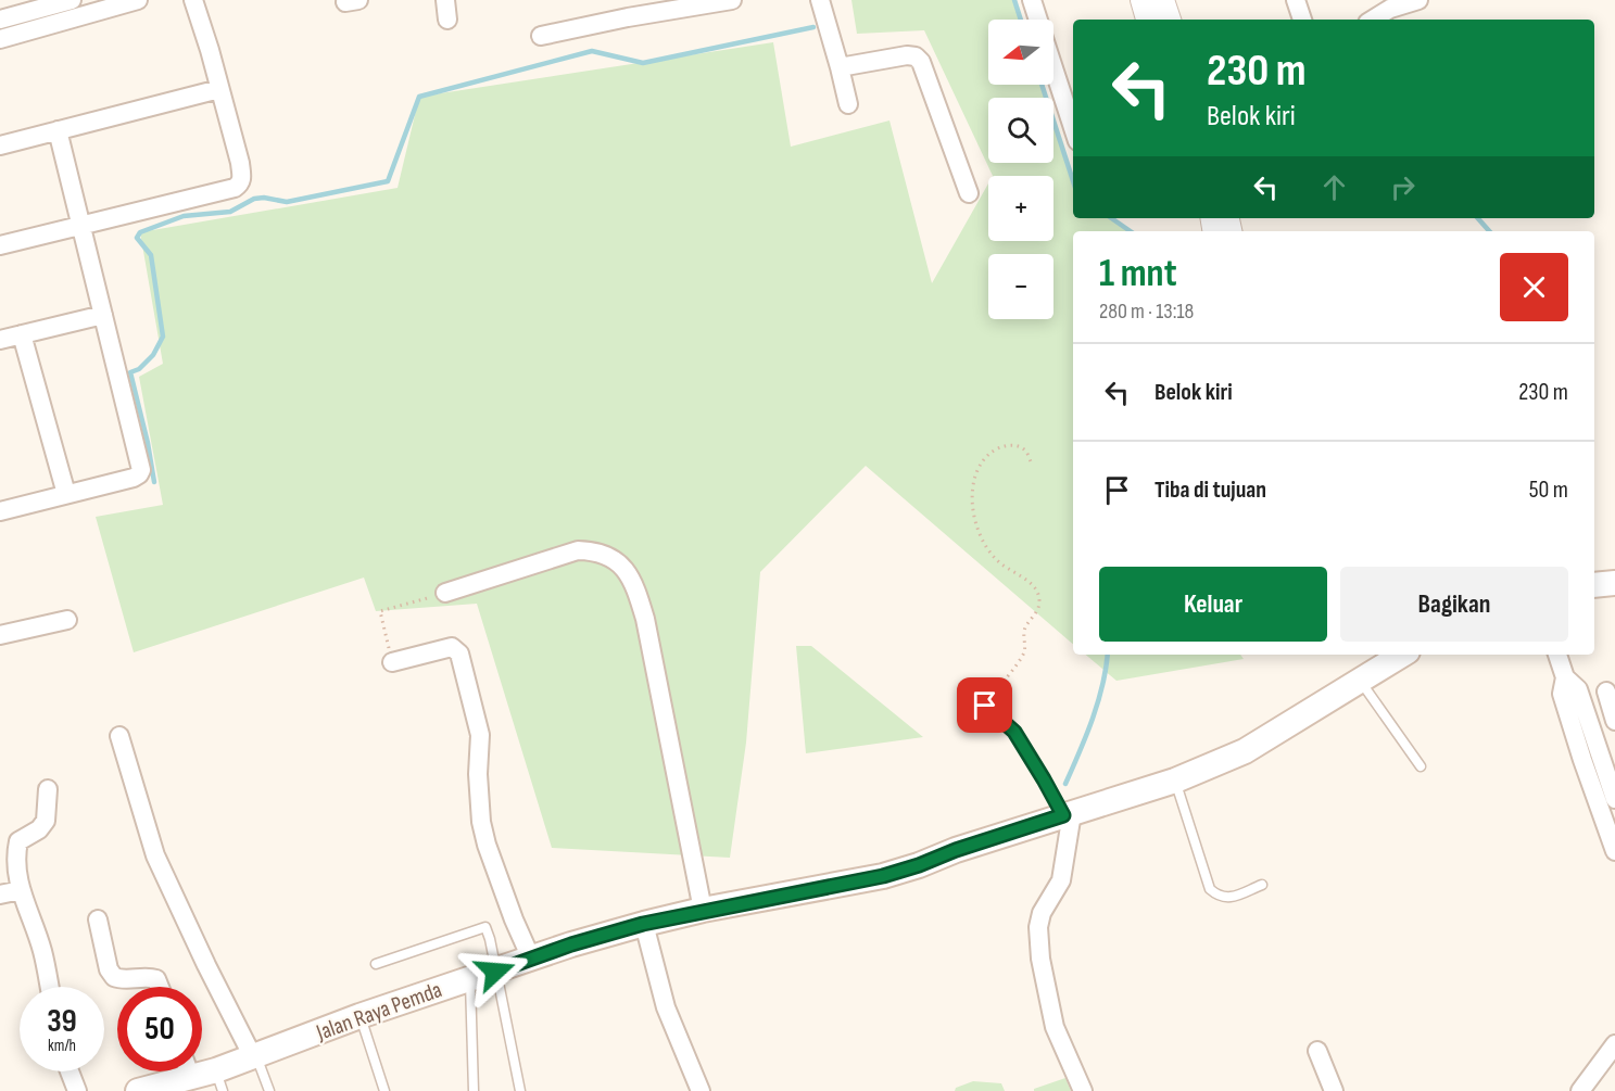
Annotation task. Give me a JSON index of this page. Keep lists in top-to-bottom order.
{
  "streets": {
    "main road": ["Jalan Raya Pemda"]
  },
  "north": "left",
  "page": {
    "map_buttons": ["+", "−"],
    "turn": ["230 m", "Belok kiri"],
    "heading": ["1 mnt", "280 m · 13:18"],
    "list": [
      {
        "name": "Belok kiri",
        "value": "230 m"
      },
      {
        "name": "Tiba di tujuan",
        "value": "50 m"
      }
    ],
    "buttons": ["Keluar", "Bagikan"],
    "speed": "39 km/h",
    "limit": "50"
  }
}
